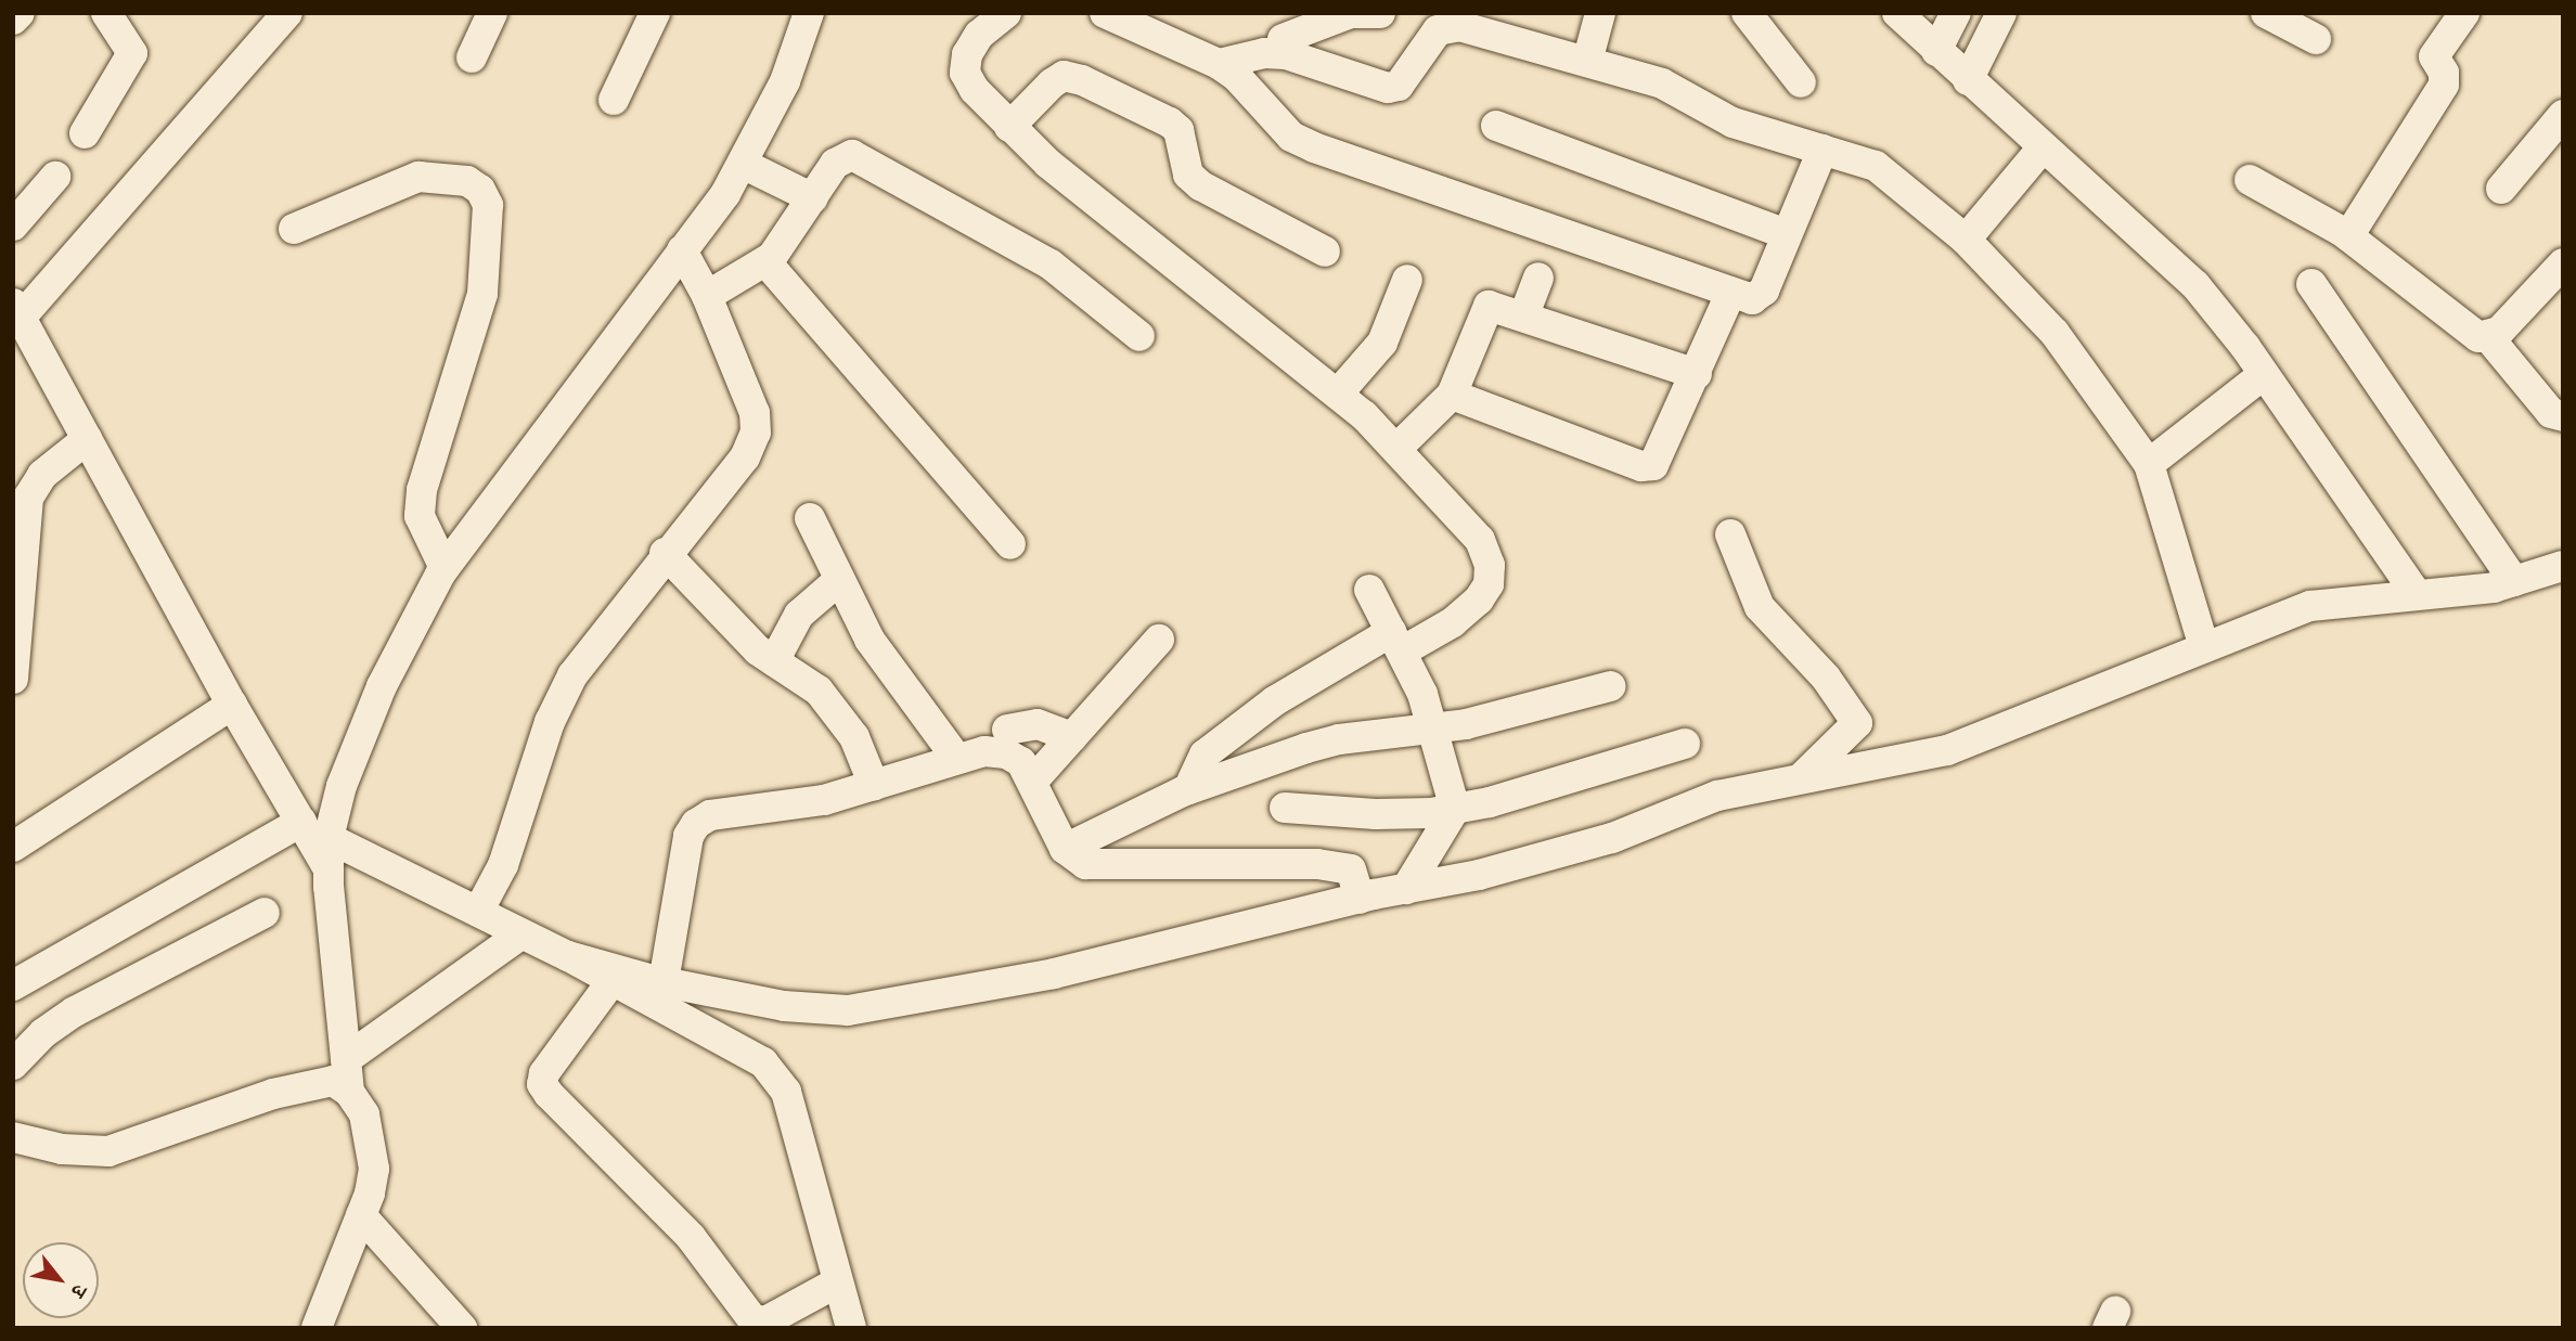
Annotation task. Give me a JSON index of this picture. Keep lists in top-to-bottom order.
{
  "north": "bottom right"
}
